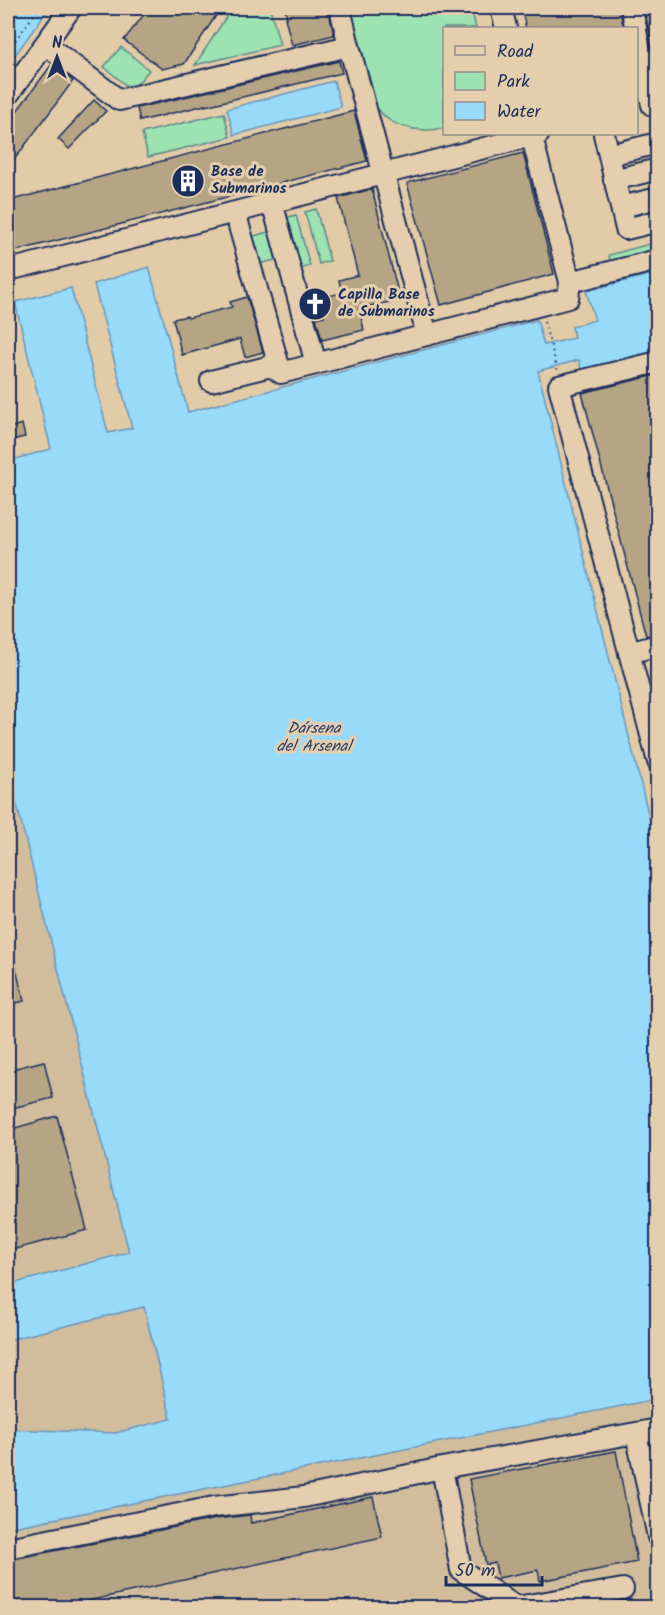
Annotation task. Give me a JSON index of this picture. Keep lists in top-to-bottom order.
{
  "water": ["Dársena del Arsenal"],
  "places": {
    "building": ["Base de Submarinos"],
    "church": ["Capilla Base de Submarinos"]
  },
  "legend": ["Road", "Park", "Water"],
  "scale_bar": "50 m",
  "north": "top"
}
